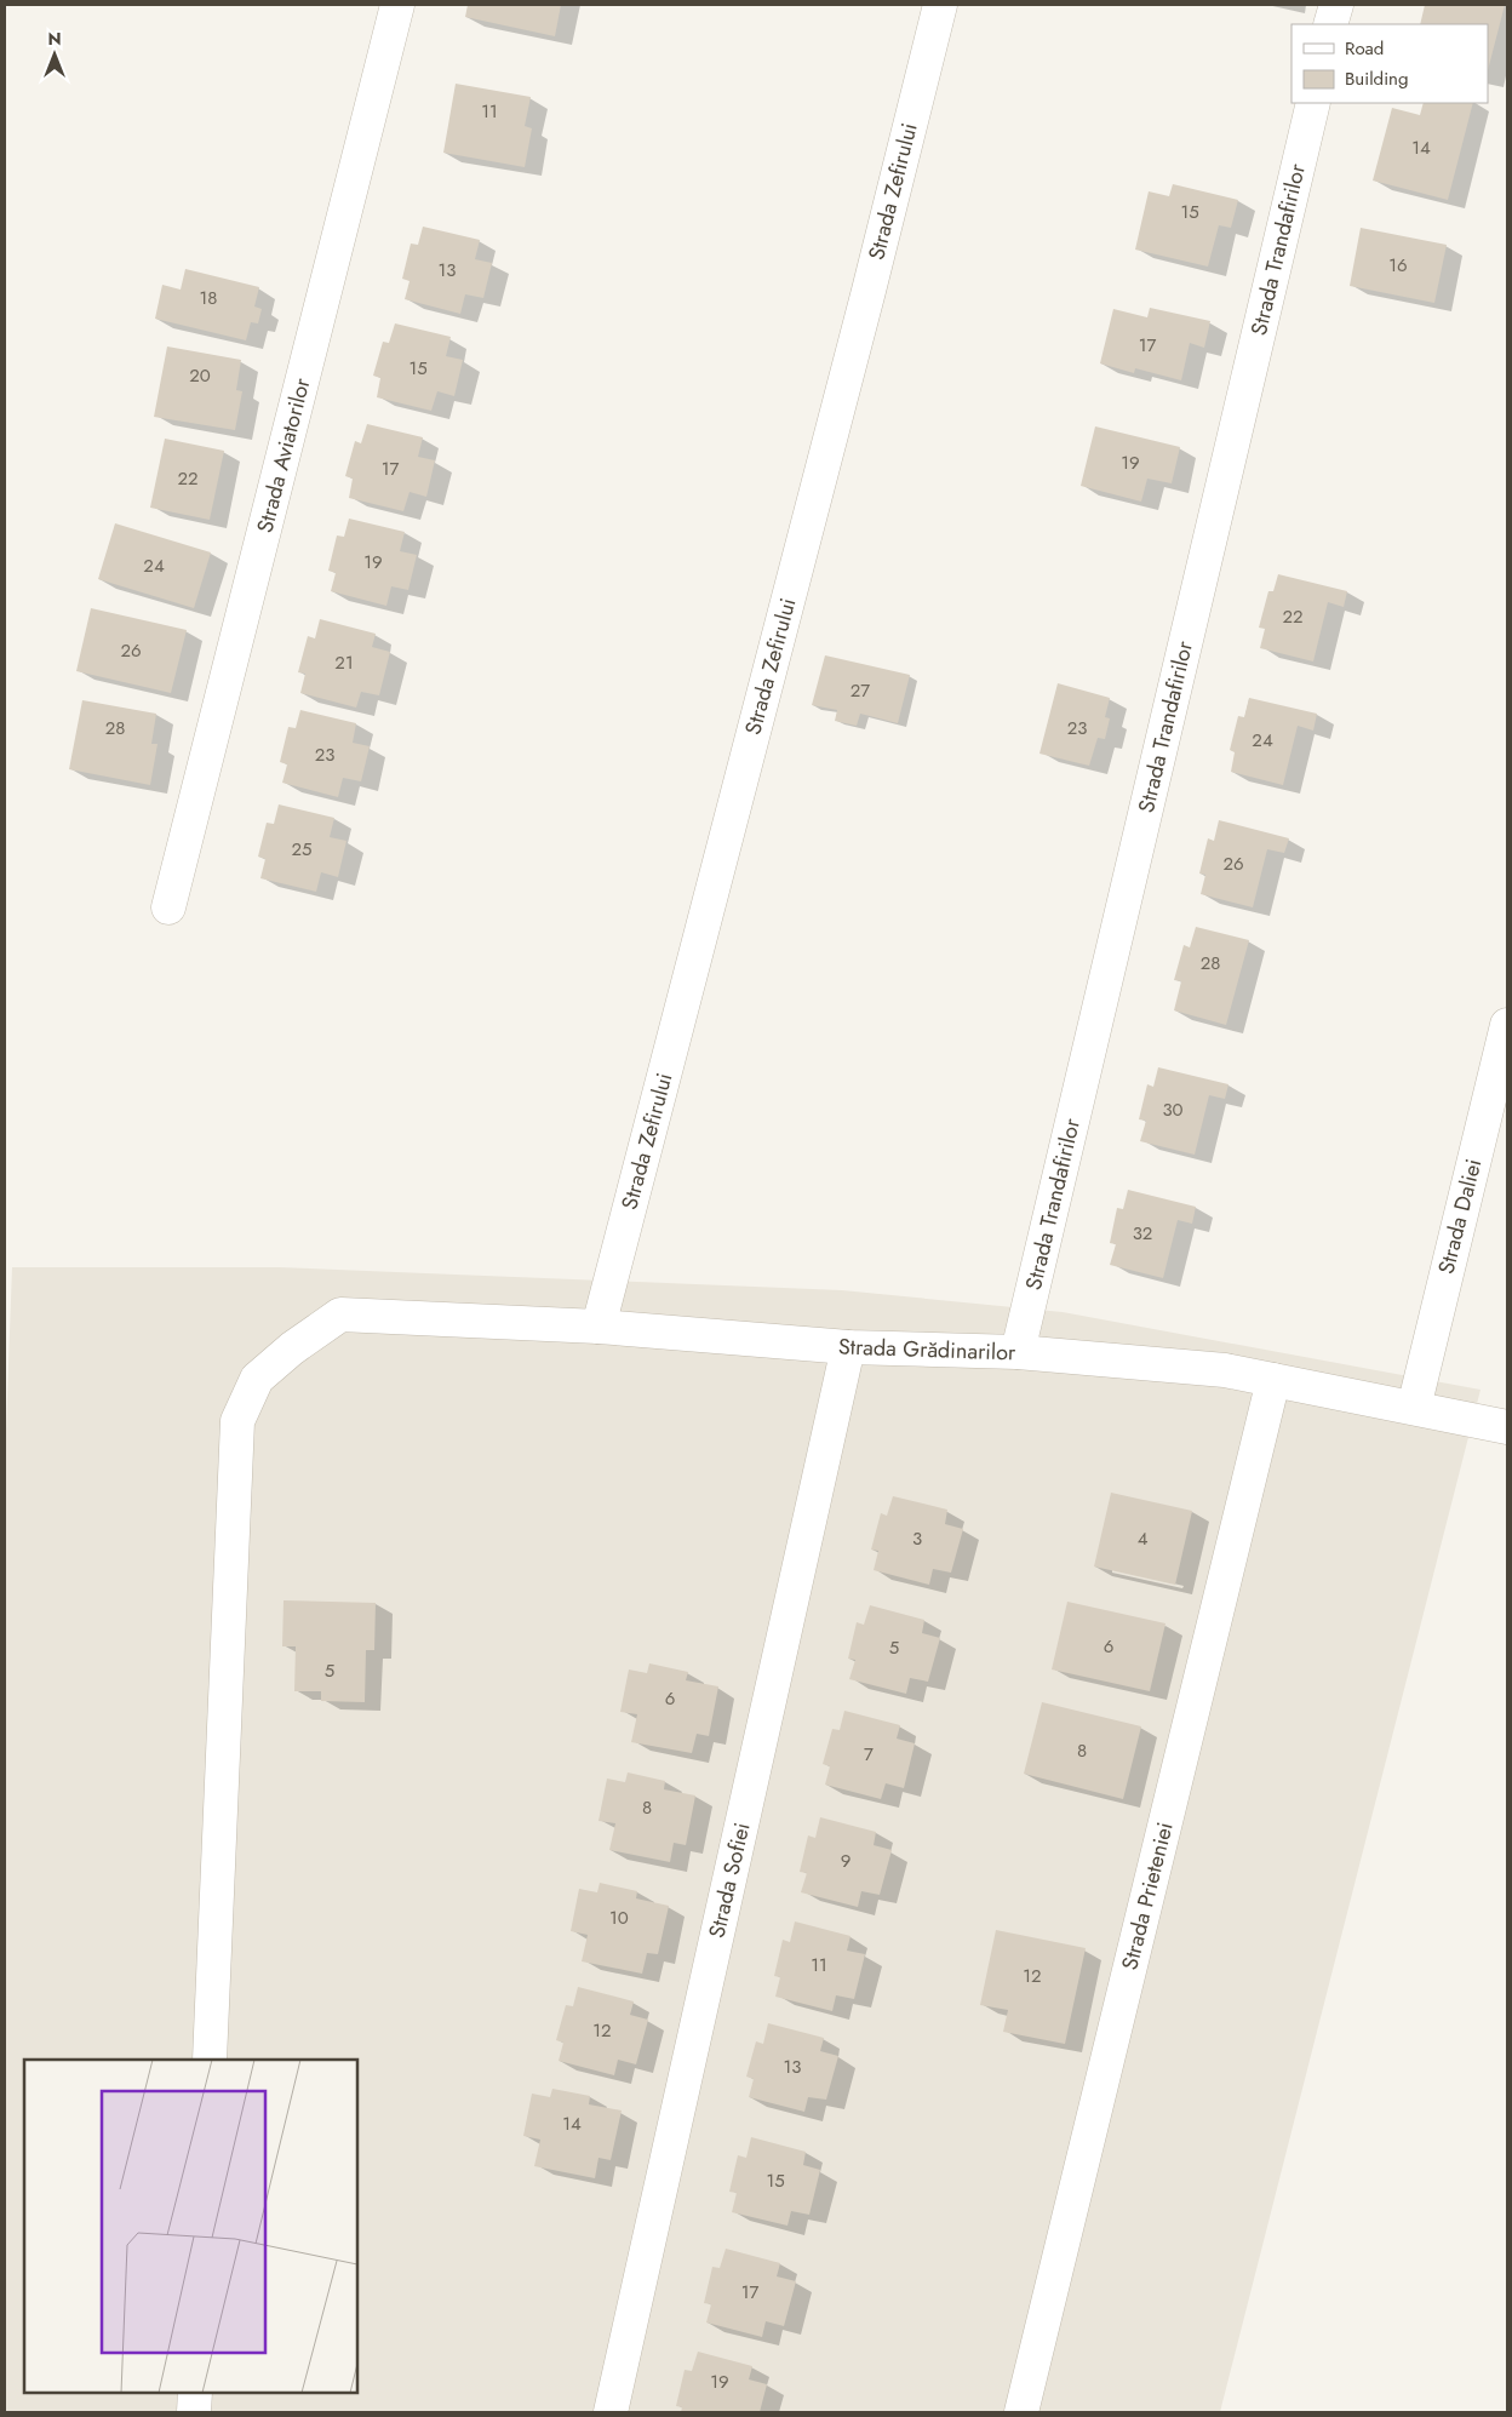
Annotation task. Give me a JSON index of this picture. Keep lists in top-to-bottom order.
{
  "streets": {
    "street": [
      "Strada Zefirului",
      "Strada Trandafirilor",
      "Strada Aviatorilor",
      "Strada Daliei",
      "Strada Grădinarilor",
      "Strada Sofiei",
      "Strada Prieteniei"
    ]
  },
  "crossings": [
    ["Strada Zefirului", "Strada Grădinarilor"],
    ["Strada Trandafirilor", "Strada Grădinarilor"],
    ["Strada Daliei", "Strada Grădinarilor"],
    ["Strada Grădinarilor", "Strada Sofiei"],
    ["Strada Grădinarilor", "Strada Prieteniei"]
  ],
  "house_numbers": [
    "11",
    "14",
    "15",
    "16",
    "13",
    "18",
    "17",
    "15",
    "20",
    "19",
    "17",
    "22",
    "19",
    "24",
    "22",
    "26",
    "21",
    "27",
    "28",
    "23",
    "24",
    "23",
    "25",
    "26",
    "28",
    "30",
    "32",
    "3",
    "4",
    "6",
    "5",
    "5",
    "6",
    "8",
    "7",
    "8",
    "9",
    "10",
    "11",
    "12",
    "12",
    "13",
    "14",
    "15",
    "17",
    "19"
  ],
  "legend": ["Road", "Building"],
  "north": "top"
}
